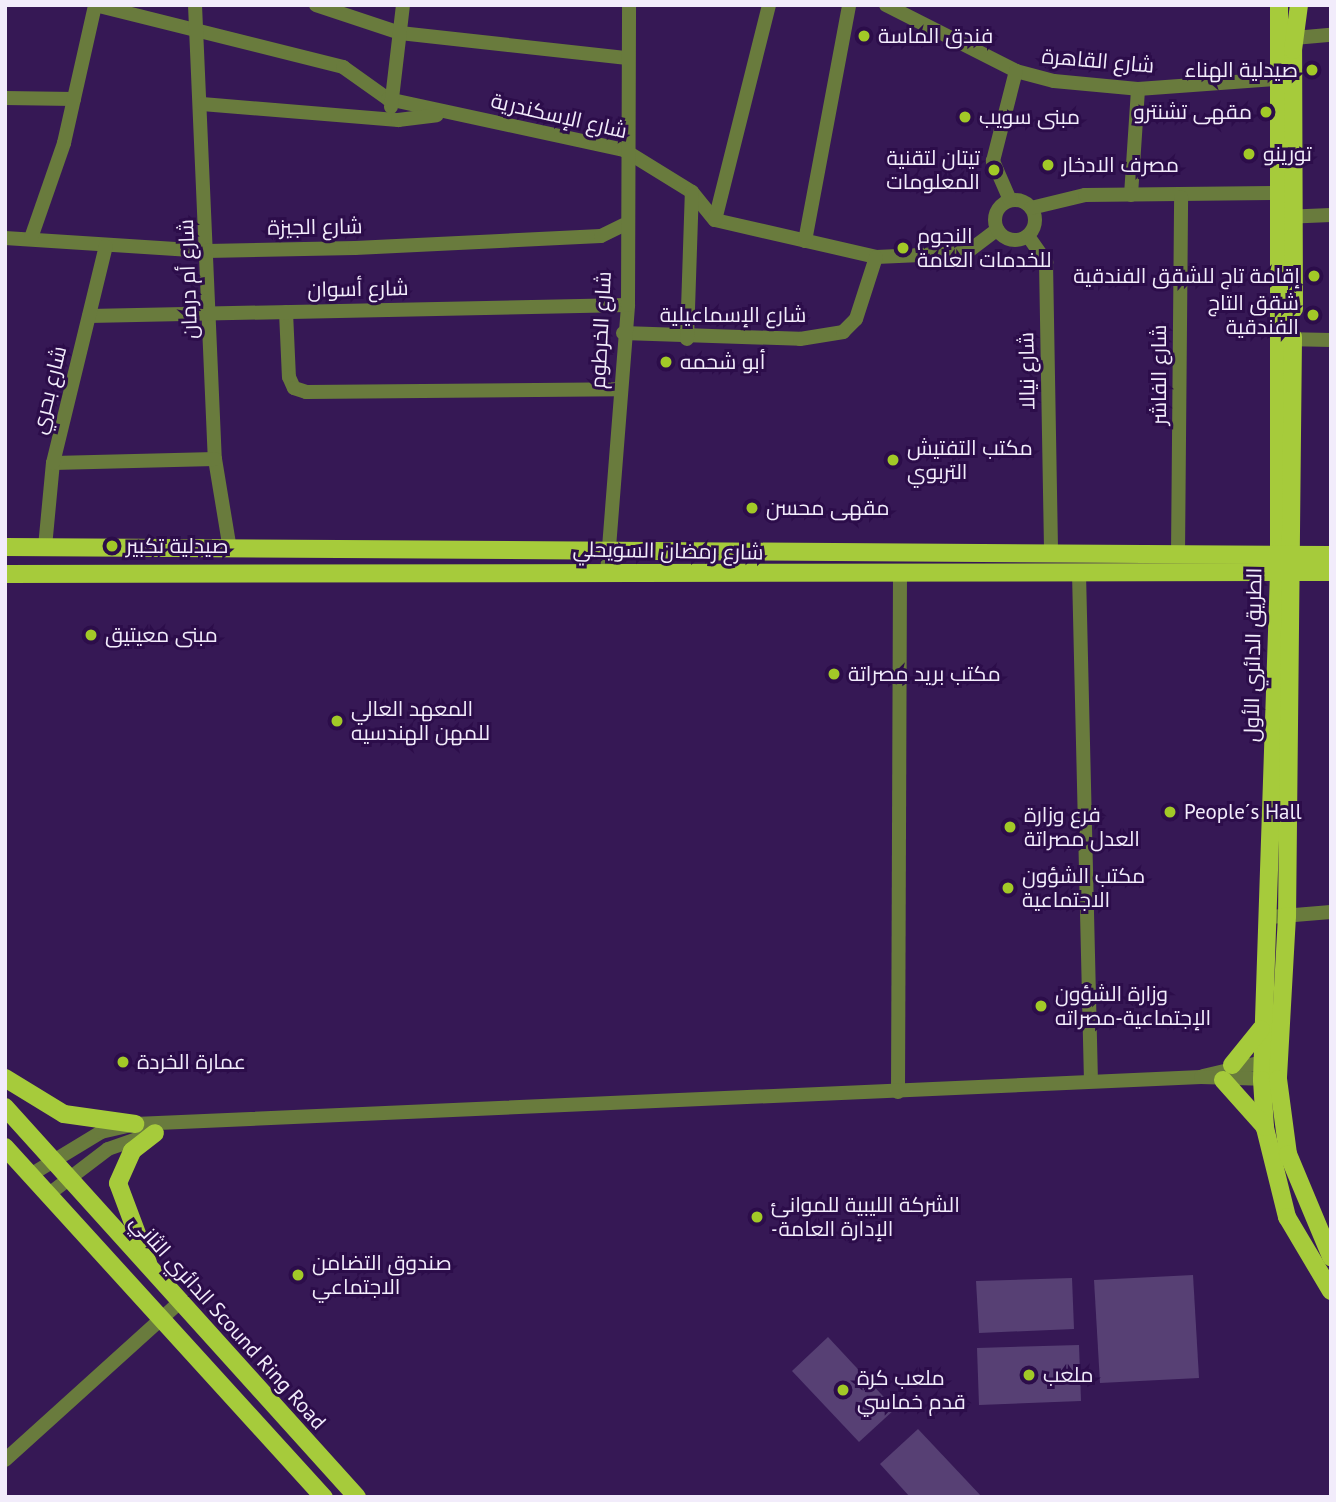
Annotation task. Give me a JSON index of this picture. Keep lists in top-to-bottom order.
{
  "streets": {
    "main road": ["شارع رمضان السويحلي", "الطريق الدائري الأول", "الدائري الثاني Scound Ring Road"],
    "street": [
      "شارع القاهرة",
      "شارع الإسكندرية",
      "شارع الجيزة",
      "شارع أم درمان",
      "شارع أسوان",
      "شارع الإسماعيلية",
      "شارع الخرطوم",
      "شارع نيالا",
      "شارع الفاشر",
      "شارع بحري"
    ]
  },
  "crossings": [
    ["شارع الإسكندرية", "شارع أم درمان"],
    ["شارع الإسكندرية", "شارع الخرطوم"],
    ["شارع الجيزة", "شارع أم درمان"],
    ["شارع الجيزة", "شارع الخرطوم"],
    ["شارع الجيزة", "شارع بحري"],
    ["شارع أم درمان", "شارع أسوان"],
    ["شارع أم درمان", "شارع رمضان السويحلي"],
    ["شارع أسوان", "شارع الخرطوم"],
    ["شارع أسوان", "شارع بحري"],
    ["شارع الإسماعيلية", "شارع الخرطوم"],
    ["شارع الخرطوم", "شارع رمضان السويحلي"],
    ["شارع نيالا", "شارع رمضان السويحلي"],
    ["شارع الفاشر", "شارع رمضان السويحلي"],
    ["شارع بحري", "شارع رمضان السويحلي"],
    ["شارع رمضان السويحلي", "الطريق الدائري الأول"]
  ],
  "places": [
    "فندق الماسة",
    "صيدلية الهناء",
    "مقهى تشنترو",
    "مبنى سويب",
    "تورينو",
    "مصرف الادخار",
    "تيتان لتقنية المعلومات",
    "النجوم للخدمات العامة",
    "إقامة تاج للشقق الفندقية",
    "شقق التاج الفندقية",
    "أبو شحمه",
    "مكتب التفتيش التربوي",
    "مقهى محسن",
    "صيدلية تكبير",
    "مبنى معيتيق",
    "مكتب بريد مصراتة",
    "المعهد العالي للمهن الهندسيه",
    "People´s Hall",
    "فرع وزارة العدل مصراتة",
    "مكتب الشؤون الاجتماعية",
    "وزارة الشؤون الإجتماعية-مصراته",
    "عمارة الخردة",
    "الشركة الليبية للموانئ -الإدارة العامة",
    "صندوق التضامن الاجتماعي",
    "ملعب",
    "ملعب كرة قدم خماسي"
  ]
}
